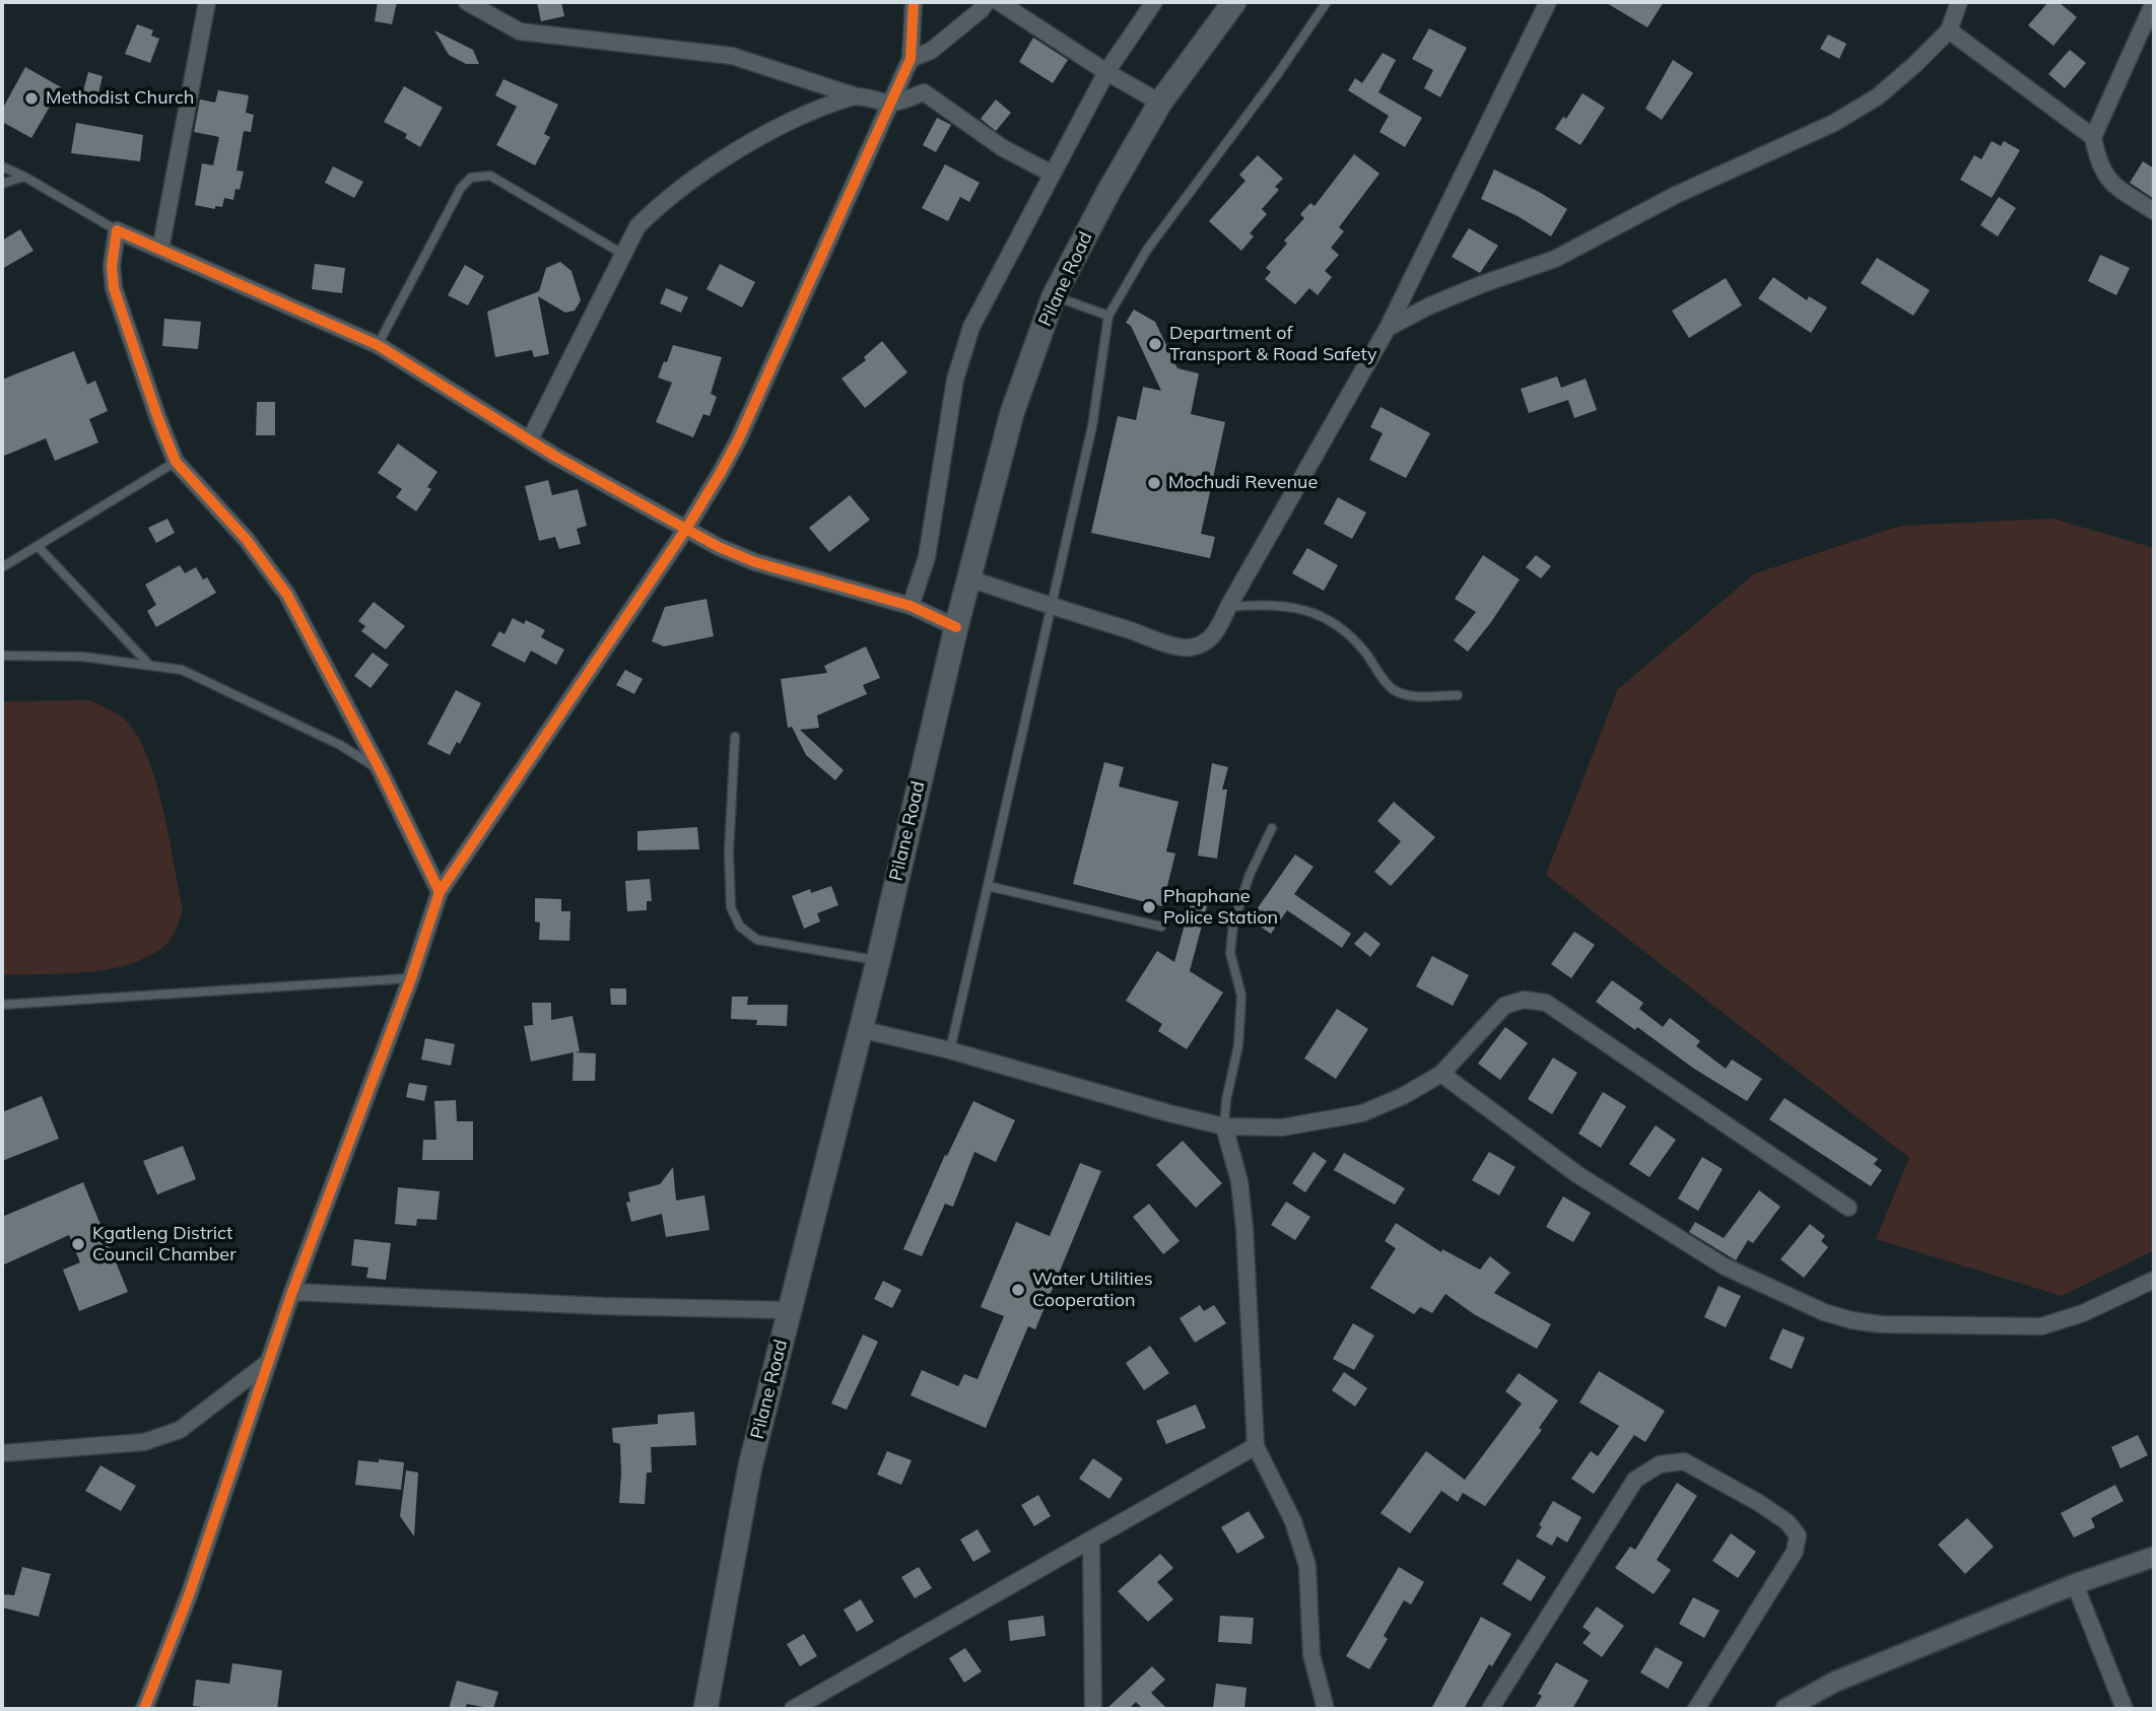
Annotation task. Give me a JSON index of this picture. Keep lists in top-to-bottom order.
{
  "streets": {
    "main road": ["Pilane Road"]
  },
  "places": [
    "Methodist Church",
    "Department of Transport & Road Safety",
    "Mochudi Revenue",
    "Phaphane Police Station",
    "Kgatleng District Council Chamber",
    "Water Utilities Cooperation"
  ]
}
